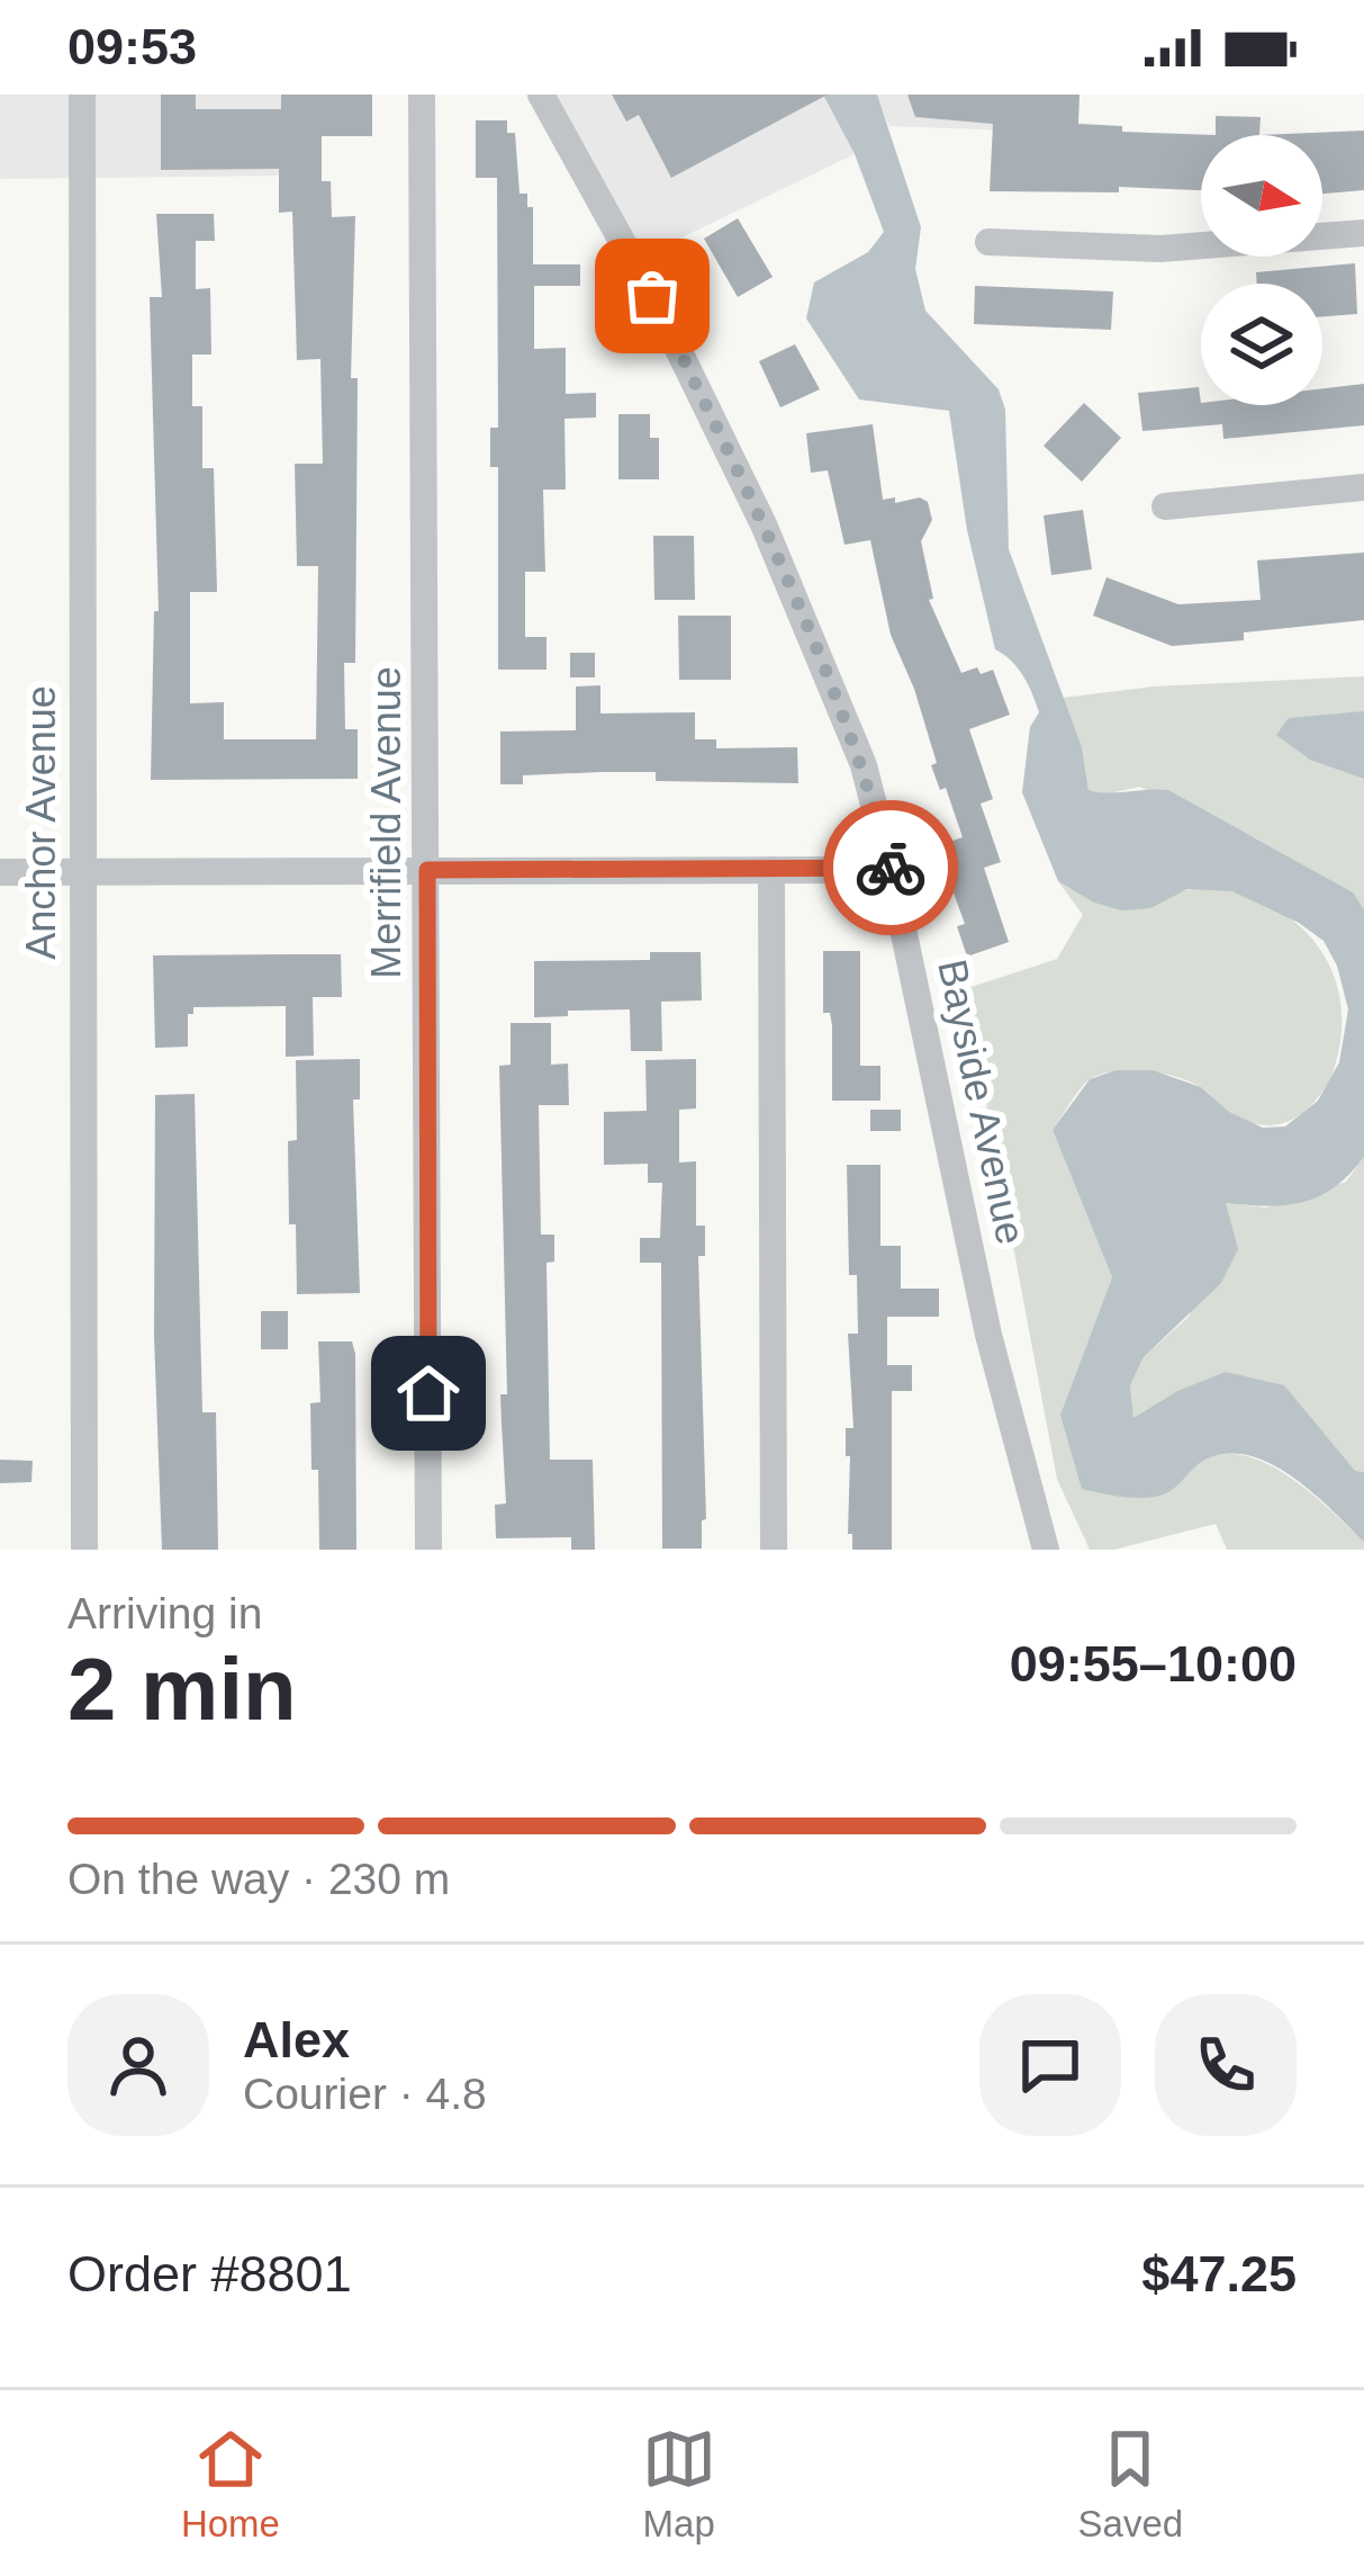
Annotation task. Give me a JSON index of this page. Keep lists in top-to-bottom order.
{
  "streets": {
    "street": ["Anchor Avenue", "Merrifield Avenue", "Bayside Avenue"]
  },
  "north": "right",
  "page": {
    "status": "09:53",
    "heading": ["2 min", "Arriving in", "09:55–10:00"],
    "panel": [
      "Alex",
      "Courier · 4.8",
      "Order #8801",
      "$47.25"
    ],
    "bar": "On the way · 230 m",
    "tabs": ["Home", "Map", "Saved"]
  }
}
